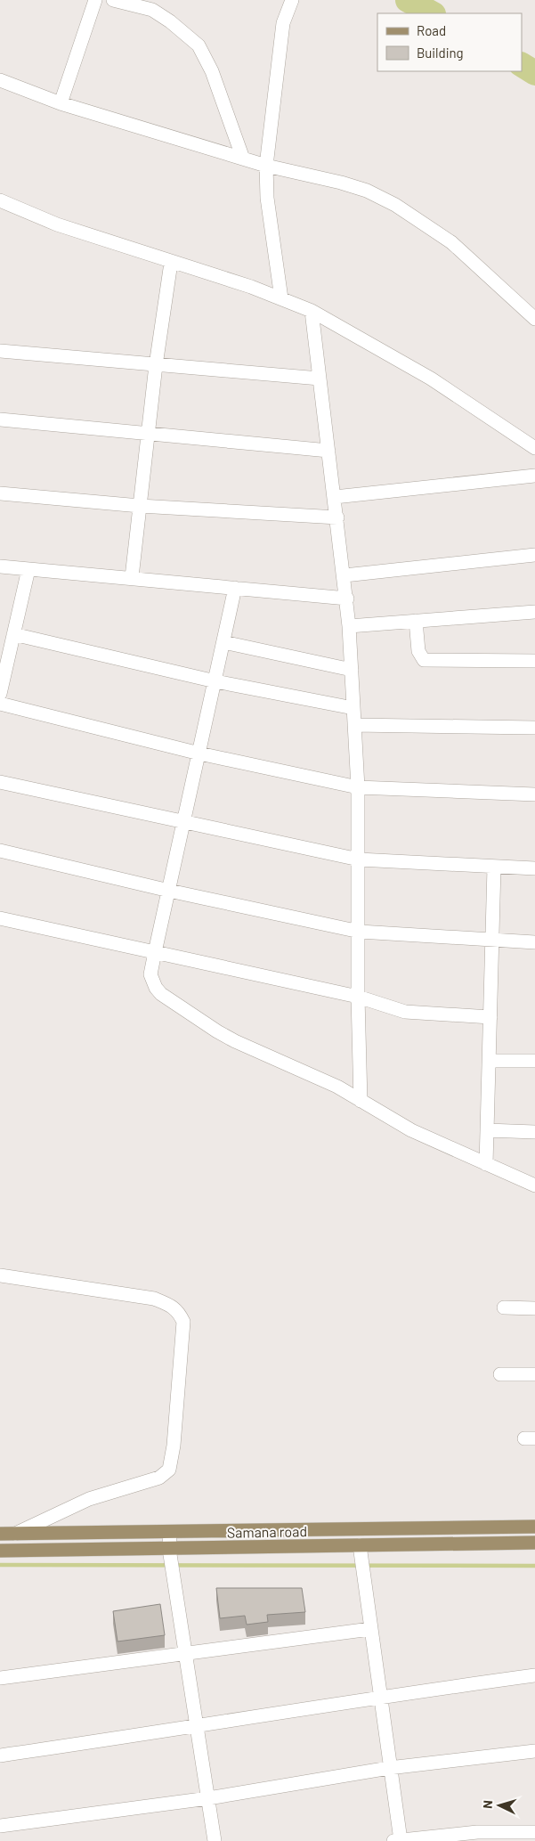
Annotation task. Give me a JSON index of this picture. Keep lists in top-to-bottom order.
{
  "streets": {
    "main road": ["Samana road"]
  },
  "legend": ["Road", "Building"],
  "north": "left"
}
